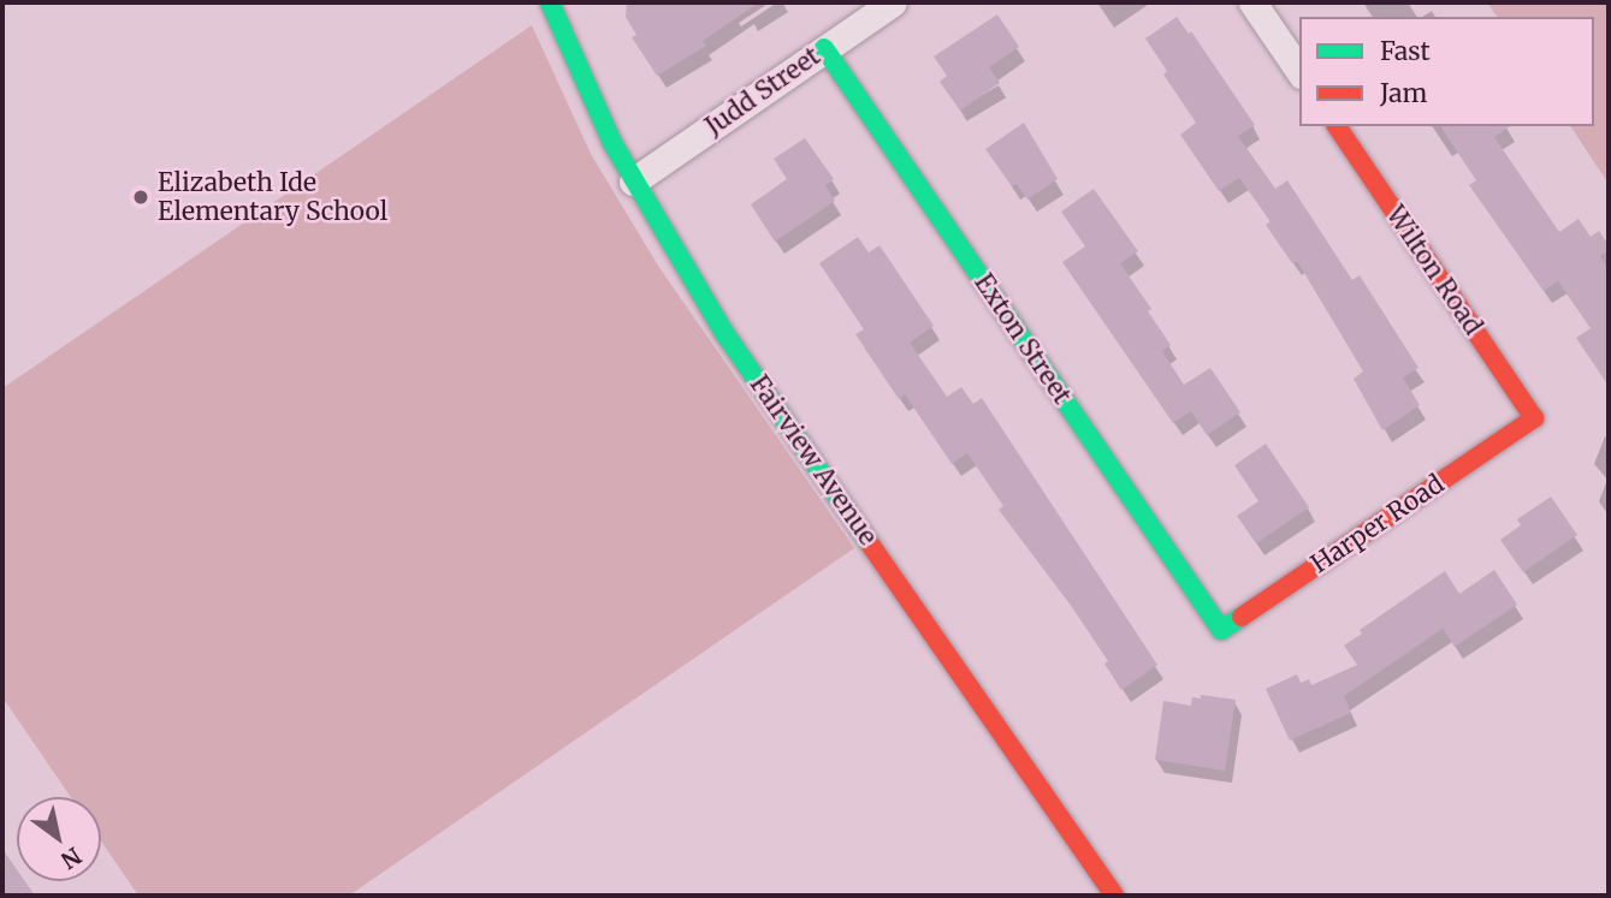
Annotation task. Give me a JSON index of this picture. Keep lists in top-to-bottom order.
{
  "streets": {
    "street": [
      "Judd Street",
      "Wilton Road",
      "Exton Street",
      "Fairview Avenue",
      "Harper Road"
    ]
  },
  "crossings": [
    ["Judd Street", "Exton Street"],
    ["Judd Street", "Fairview Avenue"],
    ["Wilton Road", "Harper Road"],
    ["Exton Street", "Harper Road"]
  ],
  "places": ["Elizabeth Ide Elementary School"],
  "legend": ["Fast", "Jam"],
  "north": "bottom right"
}
